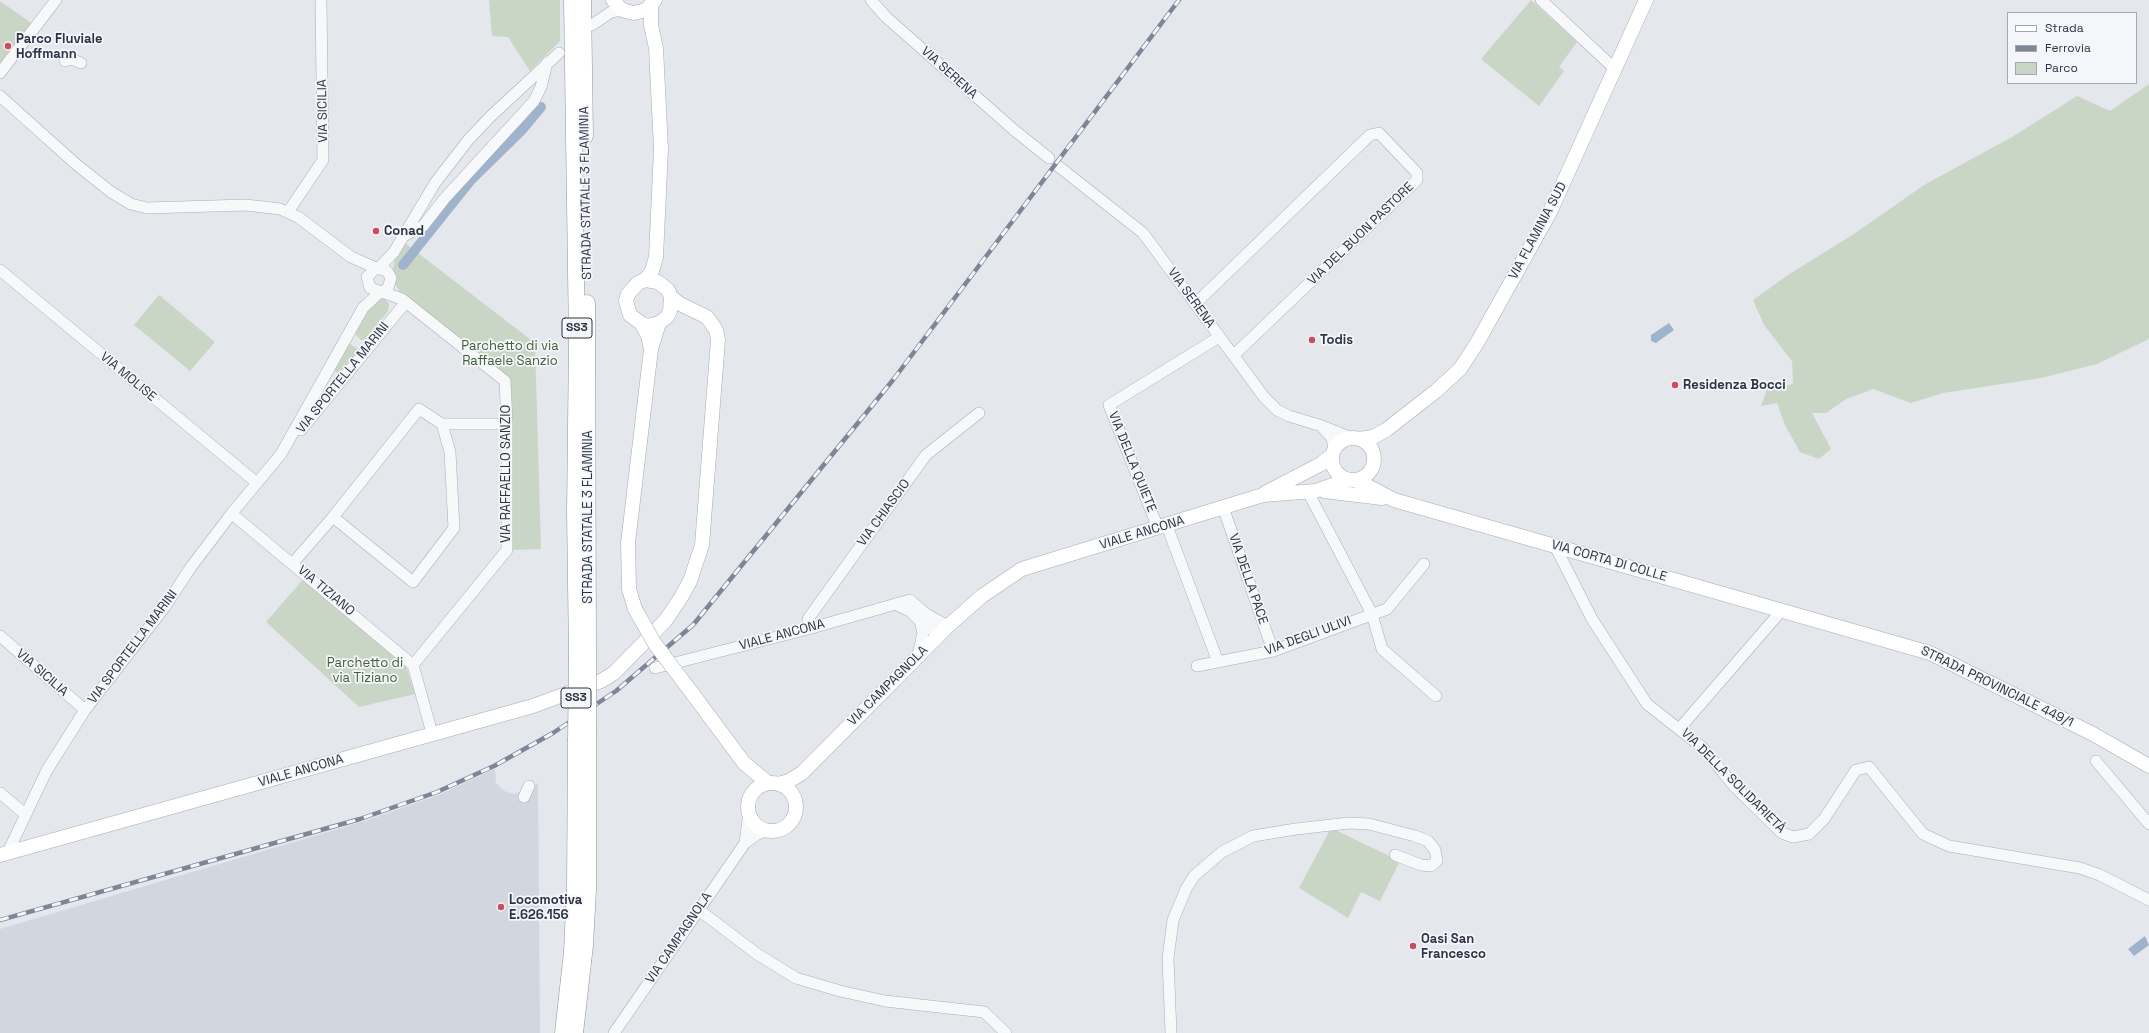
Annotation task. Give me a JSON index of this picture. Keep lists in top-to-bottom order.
{
  "streets": {
    "highway": ["STRADA STATALE 3 FLAMINIA", "SS3"],
    "main road": [
      "VIA FLAMINIA SUD",
      "VIALE ANCONA",
      "VIA CORTA DI COLLE",
      "VIA CAMPAGNOLA",
      "STRADA PROVINCIALE 449/1"
    ],
    "street": [
      "VIA SERENA",
      "VIA SICILIA",
      "VIA DEL BUON PASTORE",
      "VIA MOLISE",
      "VIA SPORTELLA MARINI",
      "VIA DELLA QUIETE",
      "VIA RAFFAELLO SANZIO",
      "VIA CHIASCIO",
      "VIA DELLA PACE",
      "VIA TIZIANO",
      "VIA DEGLI ULIVI",
      "VIA DELLA SOLIDARIETÀ"
    ]
  },
  "crossings": [
    ["VIA SERENA", "VIA FLAMINIA SUD"],
    ["VIA SERENA", "VIA DEL BUON PASTORE"],
    ["VIA SERENA", "VIA DELLA QUIETE"],
    ["VIA SERENA", "VIALE ANCONA"],
    ["VIA SERENA", "VIA CORTA DI COLLE"],
    ["VIA SICILIA", "VIA SPORTELLA MARINI"],
    ["VIA FLAMINIA SUD", "VIALE ANCONA"],
    ["VIA FLAMINIA SUD", "VIA CORTA DI COLLE"],
    ["VIA MOLISE", "VIA SPORTELLA MARINI"],
    ["VIA SPORTELLA MARINI", "VIA RAFFAELLO SANZIO"],
    ["VIA SPORTELLA MARINI", "VIALE ANCONA"],
    ["VIA DELLA QUIETE", "VIALE ANCONA"],
    ["VIA RAFFAELLO SANZIO", "VIA TIZIANO"],
    ["VIA CHIASCIO", "VIALE ANCONA"],
    ["VIALE ANCONA", "VIA CORTA DI COLLE"],
    ["VIALE ANCONA", "VIA DELLA PACE"],
    ["VIALE ANCONA", "VIA CAMPAGNOLA"],
    ["VIA CORTA DI COLLE", "STRADA PROVINCIALE 449/1"],
    ["VIA CORTA DI COLLE", "VIA DELLA SOLIDARIETÀ"],
    ["VIA DELLA PACE", "VIA DEGLI ULIVI"]
  ],
  "parks": ["Parchetto di via Raffaele Sanzio", "Parchetto di via Tiziano"],
  "places": [
    "Parco Fluviale Hoffmann",
    "Conad",
    "Todis",
    "Residenza Bocci",
    "Locomotiva E.626.156",
    "Oasi San Francesco"
  ],
  "legend": ["Strada", "Ferrovia", "Parco"]
}
